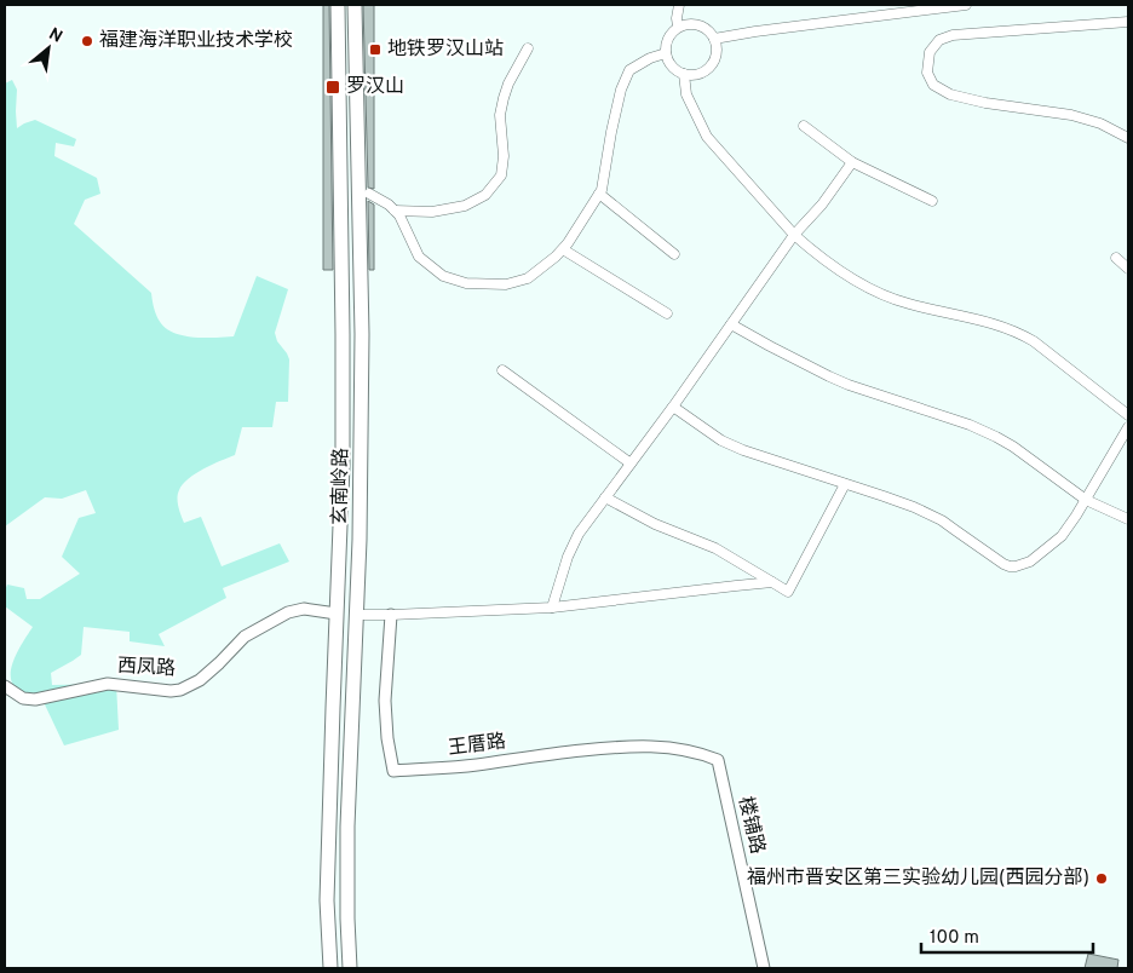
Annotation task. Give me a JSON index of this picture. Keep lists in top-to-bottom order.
{
  "streets": {
    "main road": ["玄南岭路"],
    "street": ["西凤路", "王厝路", "楼铺路"]
  },
  "crossings": [
    ["玄南岭路", "西凤路"],
    ["王厝路", "楼铺路"]
  ],
  "places": {
    "other": ["福建海洋职业技术学校", "福州市晋安区第三实验幼儿园(西园分部)"],
    "transit": ["地铁罗汉山站", "罗汉山"]
  },
  "scale_bar": "100 m",
  "north": "top right"
}
